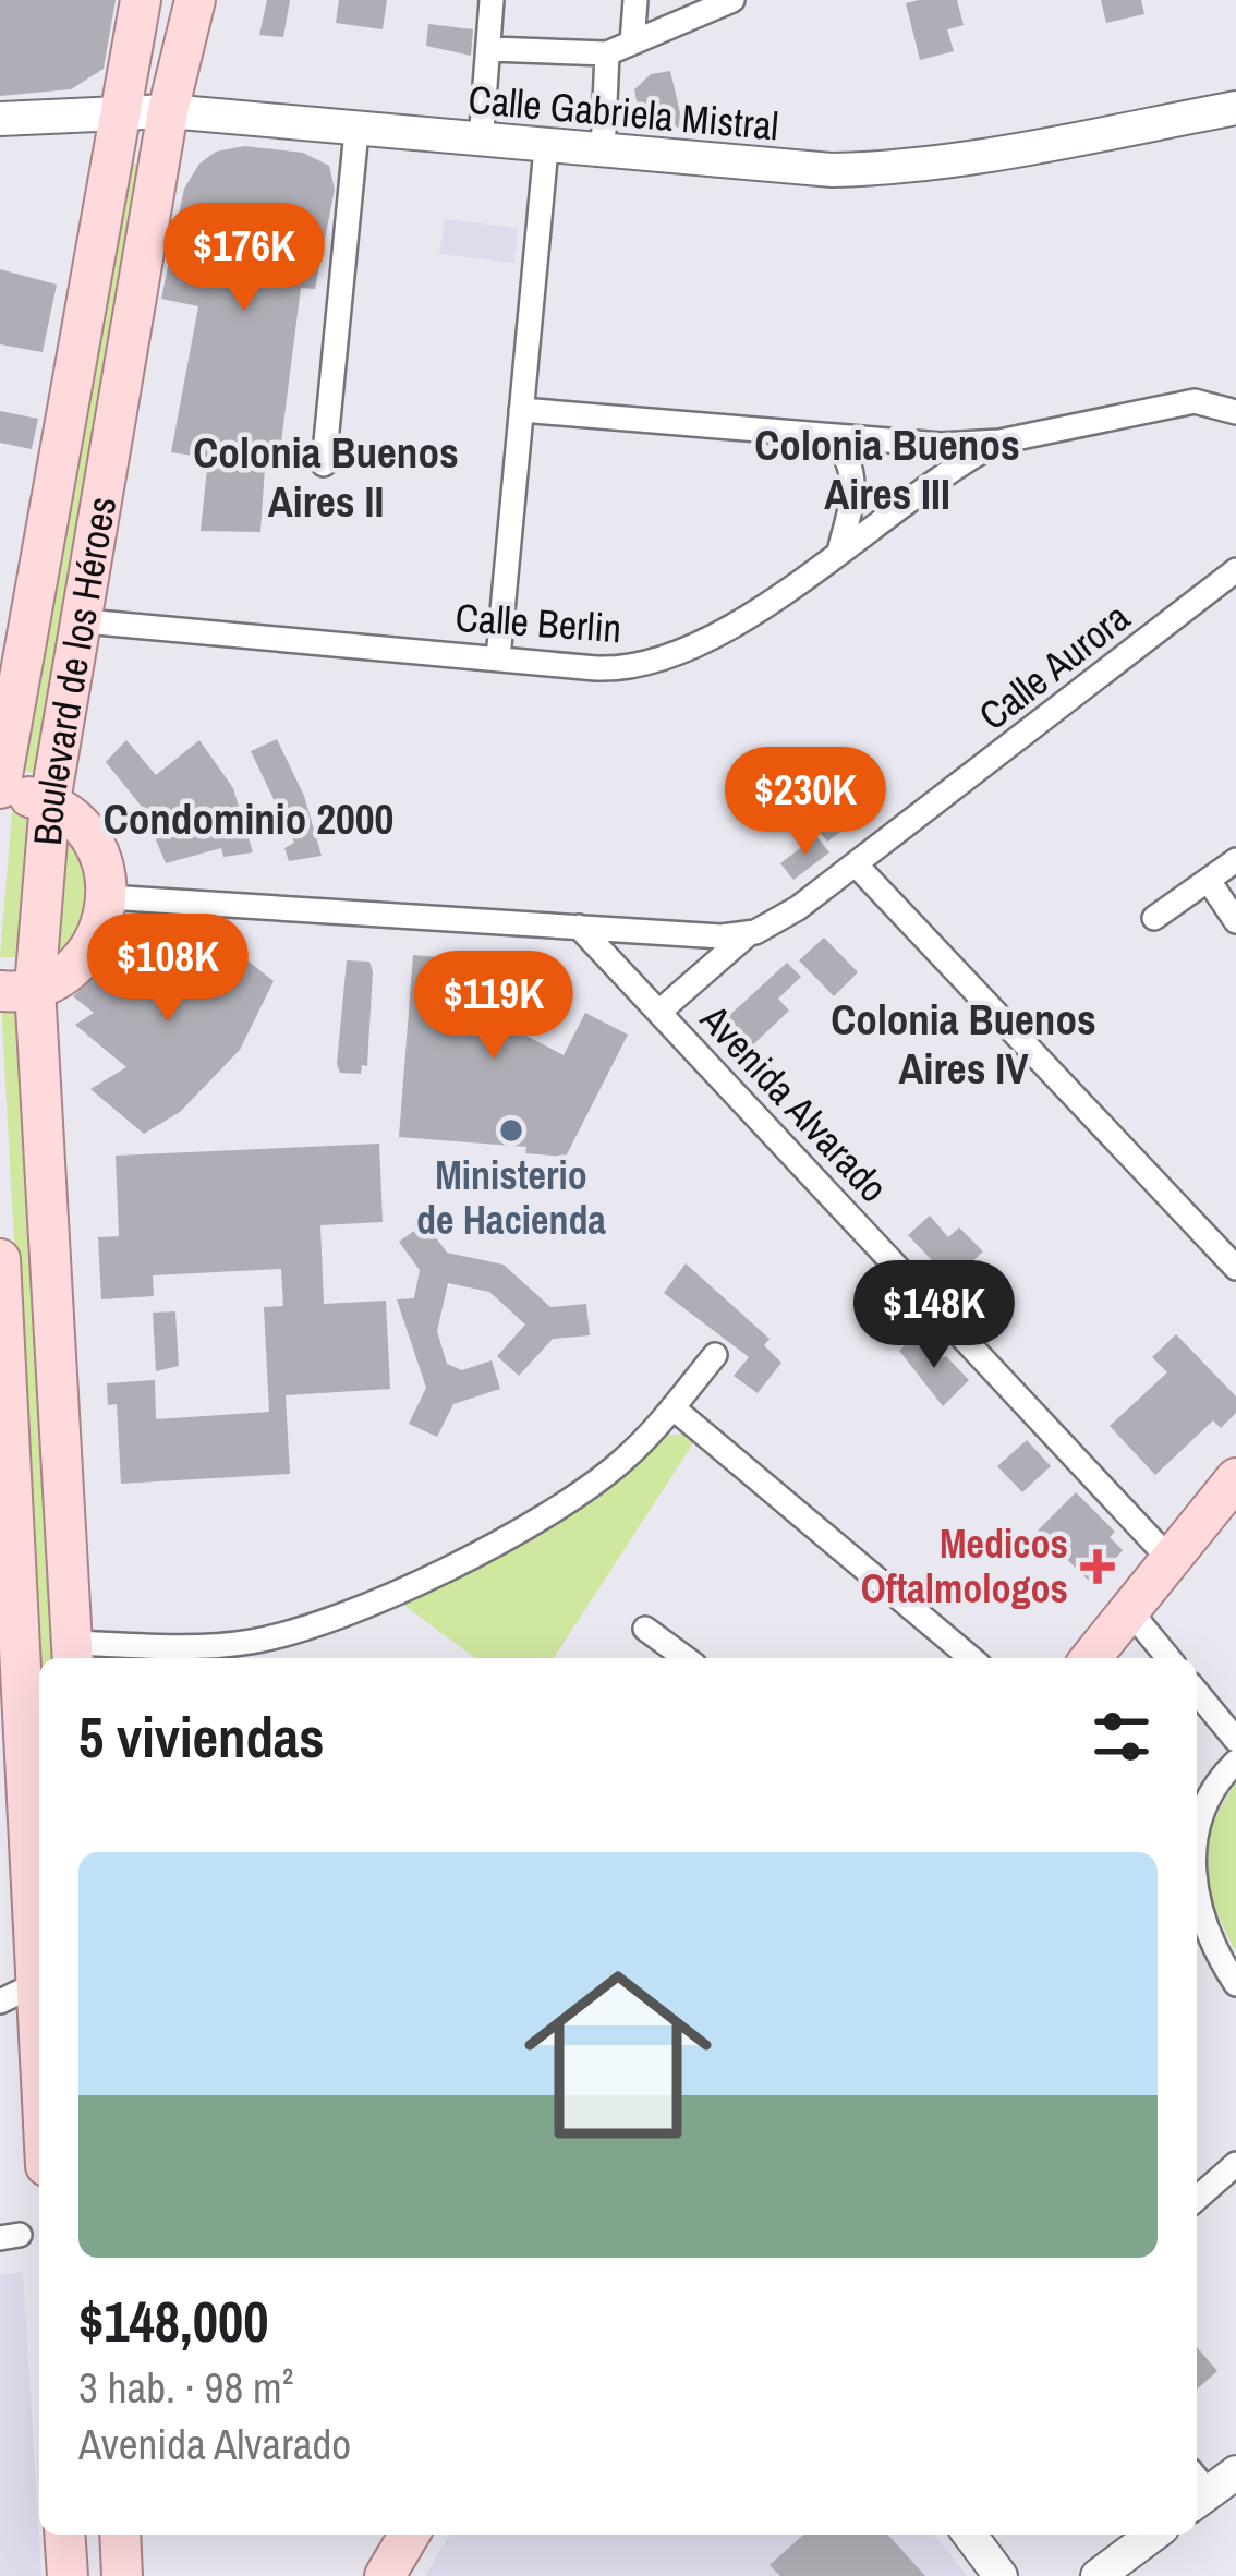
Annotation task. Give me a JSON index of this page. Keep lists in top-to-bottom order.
{
  "streets": {
    "main road": ["Boulevard de los Héroes"],
    "street": [
      "Calle Gabriela Mistral",
      "Calle Berlin",
      "Calle Aurora",
      "Avenida Alvarado"
    ]
  },
  "crossings": [
    ["Calle Gabriela Mistral", "Boulevard de los Héroes"],
    ["Calle Berlin", "Boulevard de los Héroes"],
    ["Calle Aurora", "Avenida Alvarado"]
  ],
  "districts": [
    "Colonia Buenos Aires III",
    "Colonia Buenos Aires II",
    "Condominio 2000",
    "Colonia Buenos Aires IV"
  ],
  "places": {
    "other": ["Ministerio de Hacienda"],
    "health": ["Medicos Oftalmologos"]
  },
  "page": {
    "price": [
      "$176K",
      "$230K",
      "$108K",
      "$119K",
      "$148K"
    ],
    "heading": "5 viviendas",
    "list": [
      {
        "name": "$148,000",
        "note": "3 hab. · 98 m² · Avenida Alvarado"
      }
    ]
  }
}
